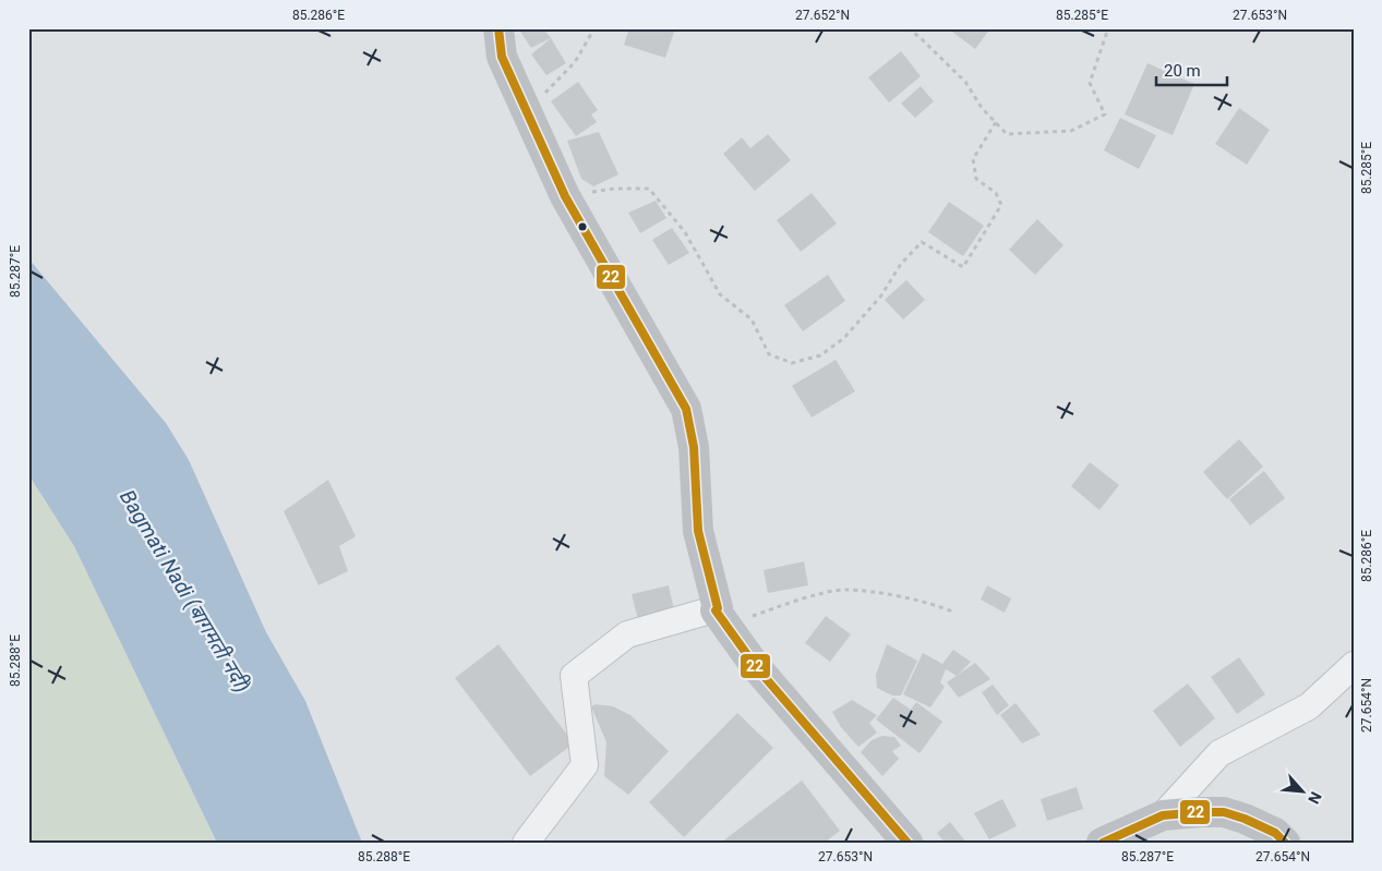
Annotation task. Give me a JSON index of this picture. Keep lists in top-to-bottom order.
{
  "water": ["Bagmati Nadi (बागमती नदी)"],
  "lines": ["transit line 22"],
  "scale_bar": "20 m",
  "north": "bottom right",
  "coordinates": [
    "85.286°E",
    "27.652°N",
    "85.285°E",
    "27.653°N",
    "85.287°E",
    "85.288°E",
    "27.654°N"
  ]
}
